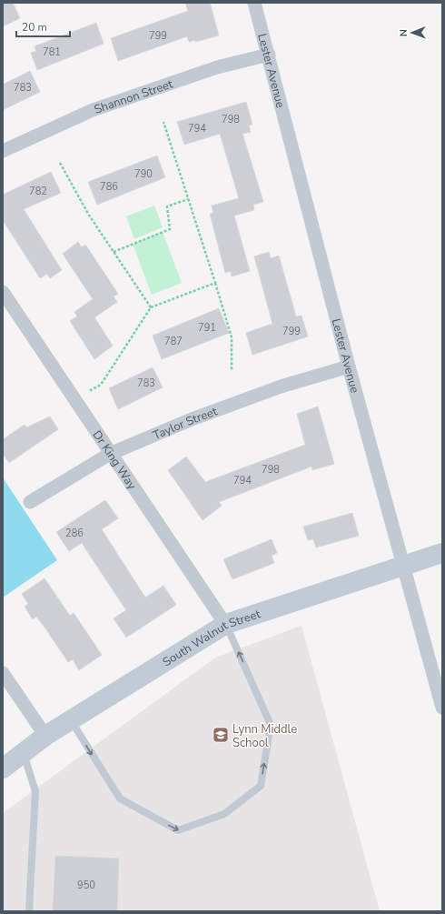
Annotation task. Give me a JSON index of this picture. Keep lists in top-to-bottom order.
{
  "streets": {
    "street": [
      "Lester Avenue",
      "Shannon Street",
      "Taylor Street",
      "Dr King Way",
      "South Walnut Street"
    ]
  },
  "crossings": [
    ["Lester Avenue", "Shannon Street"],
    ["Lester Avenue", "Taylor Street"],
    ["Lester Avenue", "South Walnut Street"],
    ["Taylor Street", "Dr King Way"],
    ["Dr King Way", "South Walnut Street"]
  ],
  "places": {
    "school or university": ["Lynn Middle School"]
  },
  "house_numbers": [
    "799",
    "781",
    "783",
    "798",
    "794",
    "790",
    "786",
    "782",
    "791",
    "799",
    "787",
    "783",
    "798",
    "794",
    "286",
    "950"
  ],
  "scale_bar": "20 m",
  "north": "left"
}
